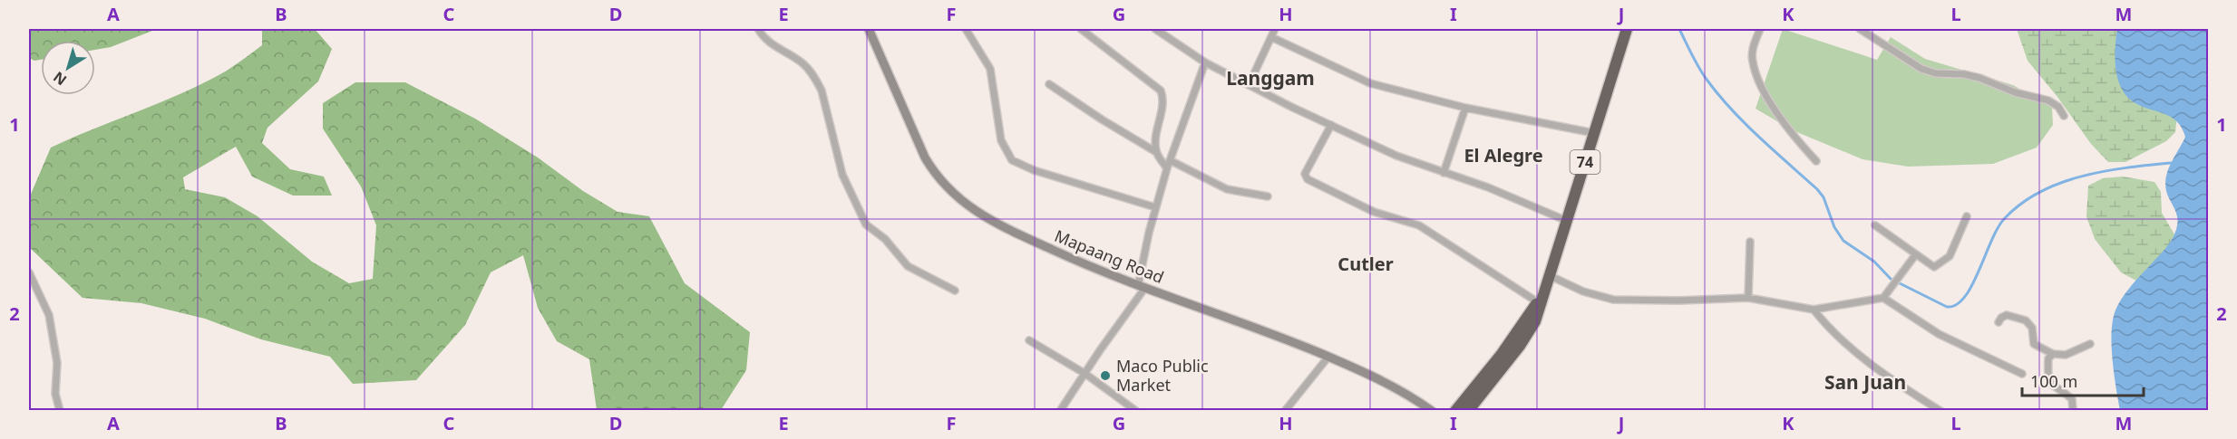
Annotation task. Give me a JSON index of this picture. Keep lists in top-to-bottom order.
{
  "streets": {
    "highway": ["74"],
    "street": ["Mapaang Road"]
  },
  "districts": [
    "Langgam",
    "El Alegre",
    "Cutler",
    "San Juan"
  ],
  "places": ["Maco Public Market"],
  "scale_bar": "100 m",
  "north": "bottom left",
  "grid": {
    "columns": [
      "A",
      "B",
      "C",
      "D",
      "E",
      "F",
      "G",
      "H",
      "I",
      "J",
      "K",
      "L",
      "M"
    ],
    "rows": ["1", "2"]
  }
}
